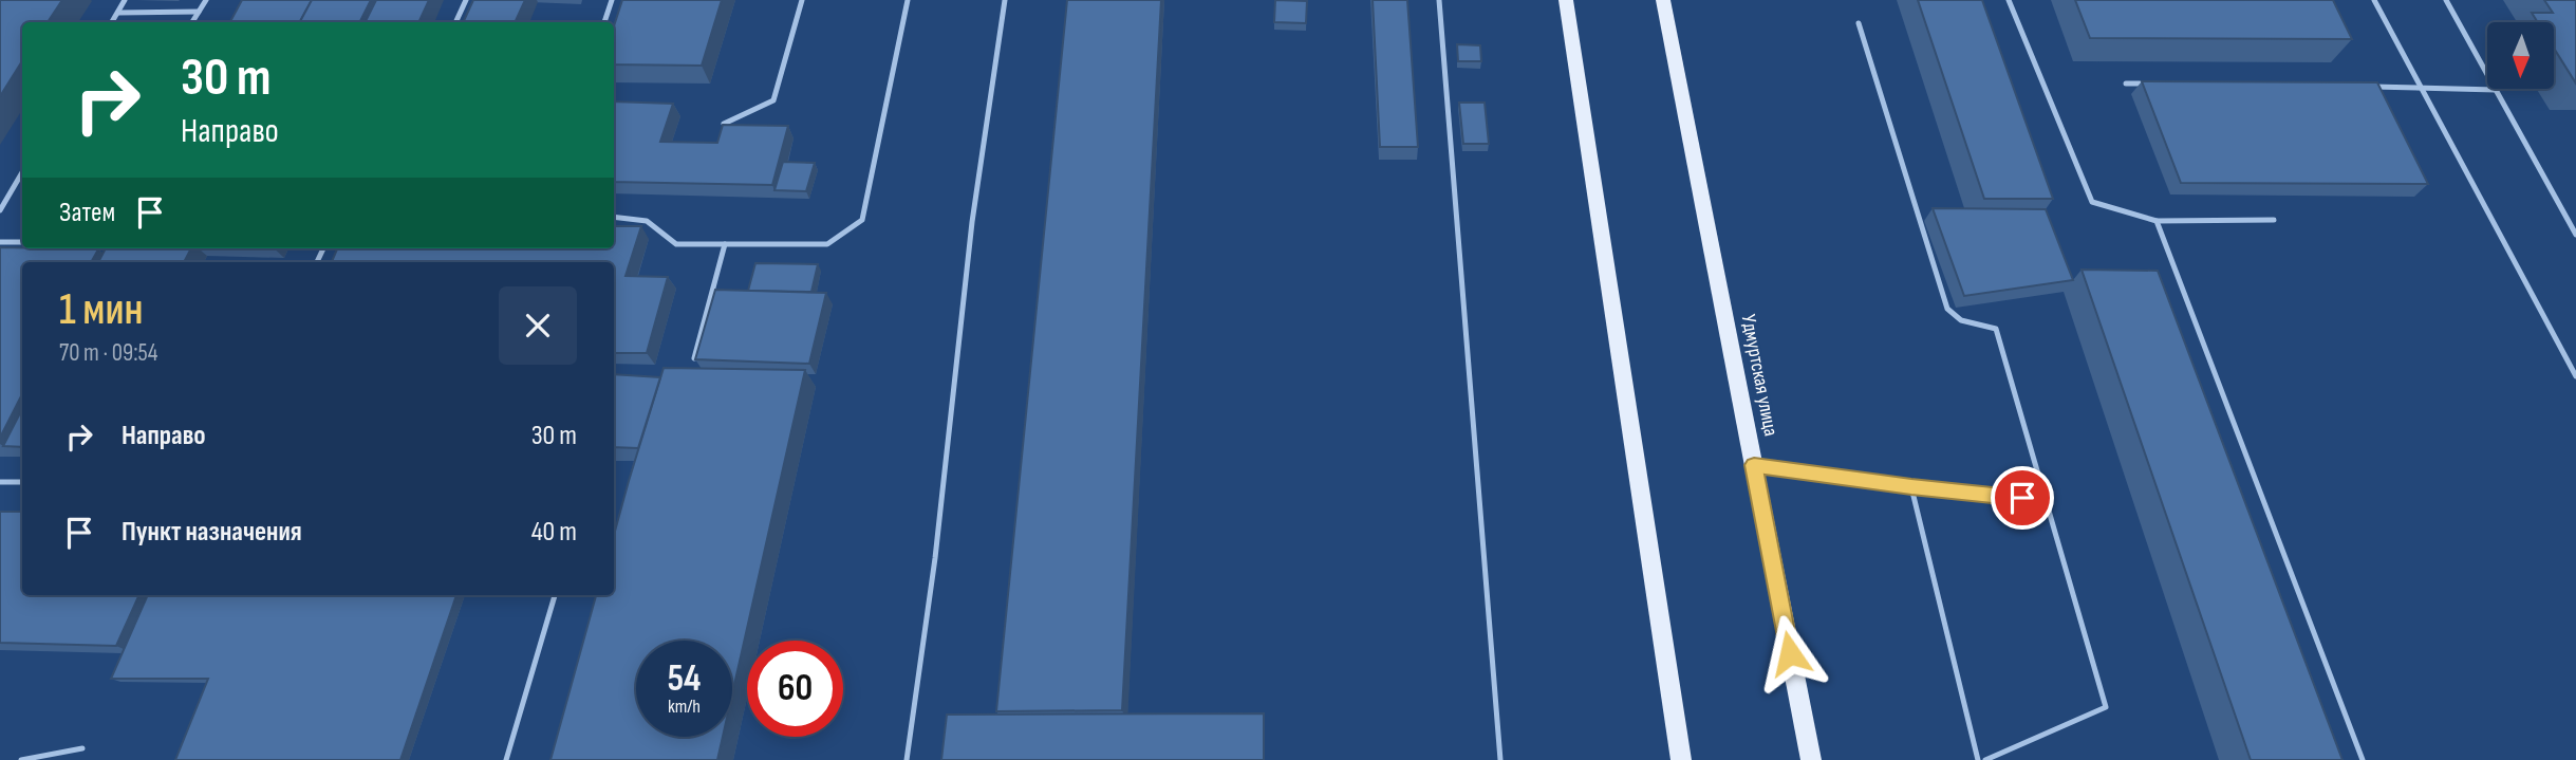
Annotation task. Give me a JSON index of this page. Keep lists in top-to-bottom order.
{
  "streets": {
    "main road": ["Удмуртская улица"]
  },
  "north": "bottom",
  "page": {
    "turn": ["30 m", "Направо"],
    "then": "Затем",
    "heading": ["1 мин", "70 m · 09:54"],
    "list": [
      {
        "name": "Направо",
        "value": "30 m"
      },
      {
        "name": "Пункт назначения",
        "value": "40 m"
      }
    ],
    "speed": "54 km/h",
    "limit": "60"
  }
}
